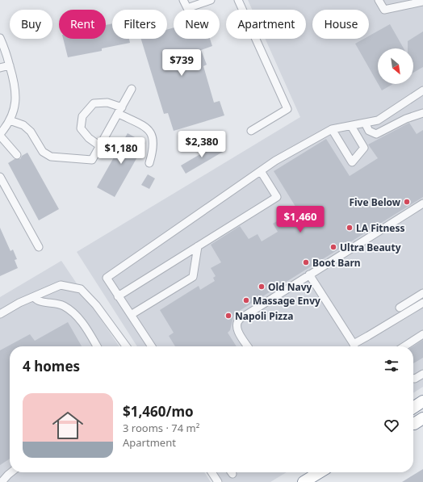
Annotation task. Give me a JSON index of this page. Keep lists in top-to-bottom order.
{
  "places": [
    "Five Below",
    "LA Fitness",
    "Ultra Beauty",
    "Boot Barn",
    "Old Navy",
    "Massage Envy",
    "Napoli Pizza"
  ],
  "north": "bottom right",
  "page": {
    "chip": [
      "Buy",
      "Rent",
      "Filters",
      "New",
      "Apartment",
      "House"
    ],
    "price": [
      "$739",
      "$2,380",
      "$1,180",
      "$1,460"
    ],
    "heading": "4 homes",
    "list": [
      {
        "name": "$1,460/mo",
        "note": "3 rooms · 74 m² · Apartment"
      }
    ]
  }
}
